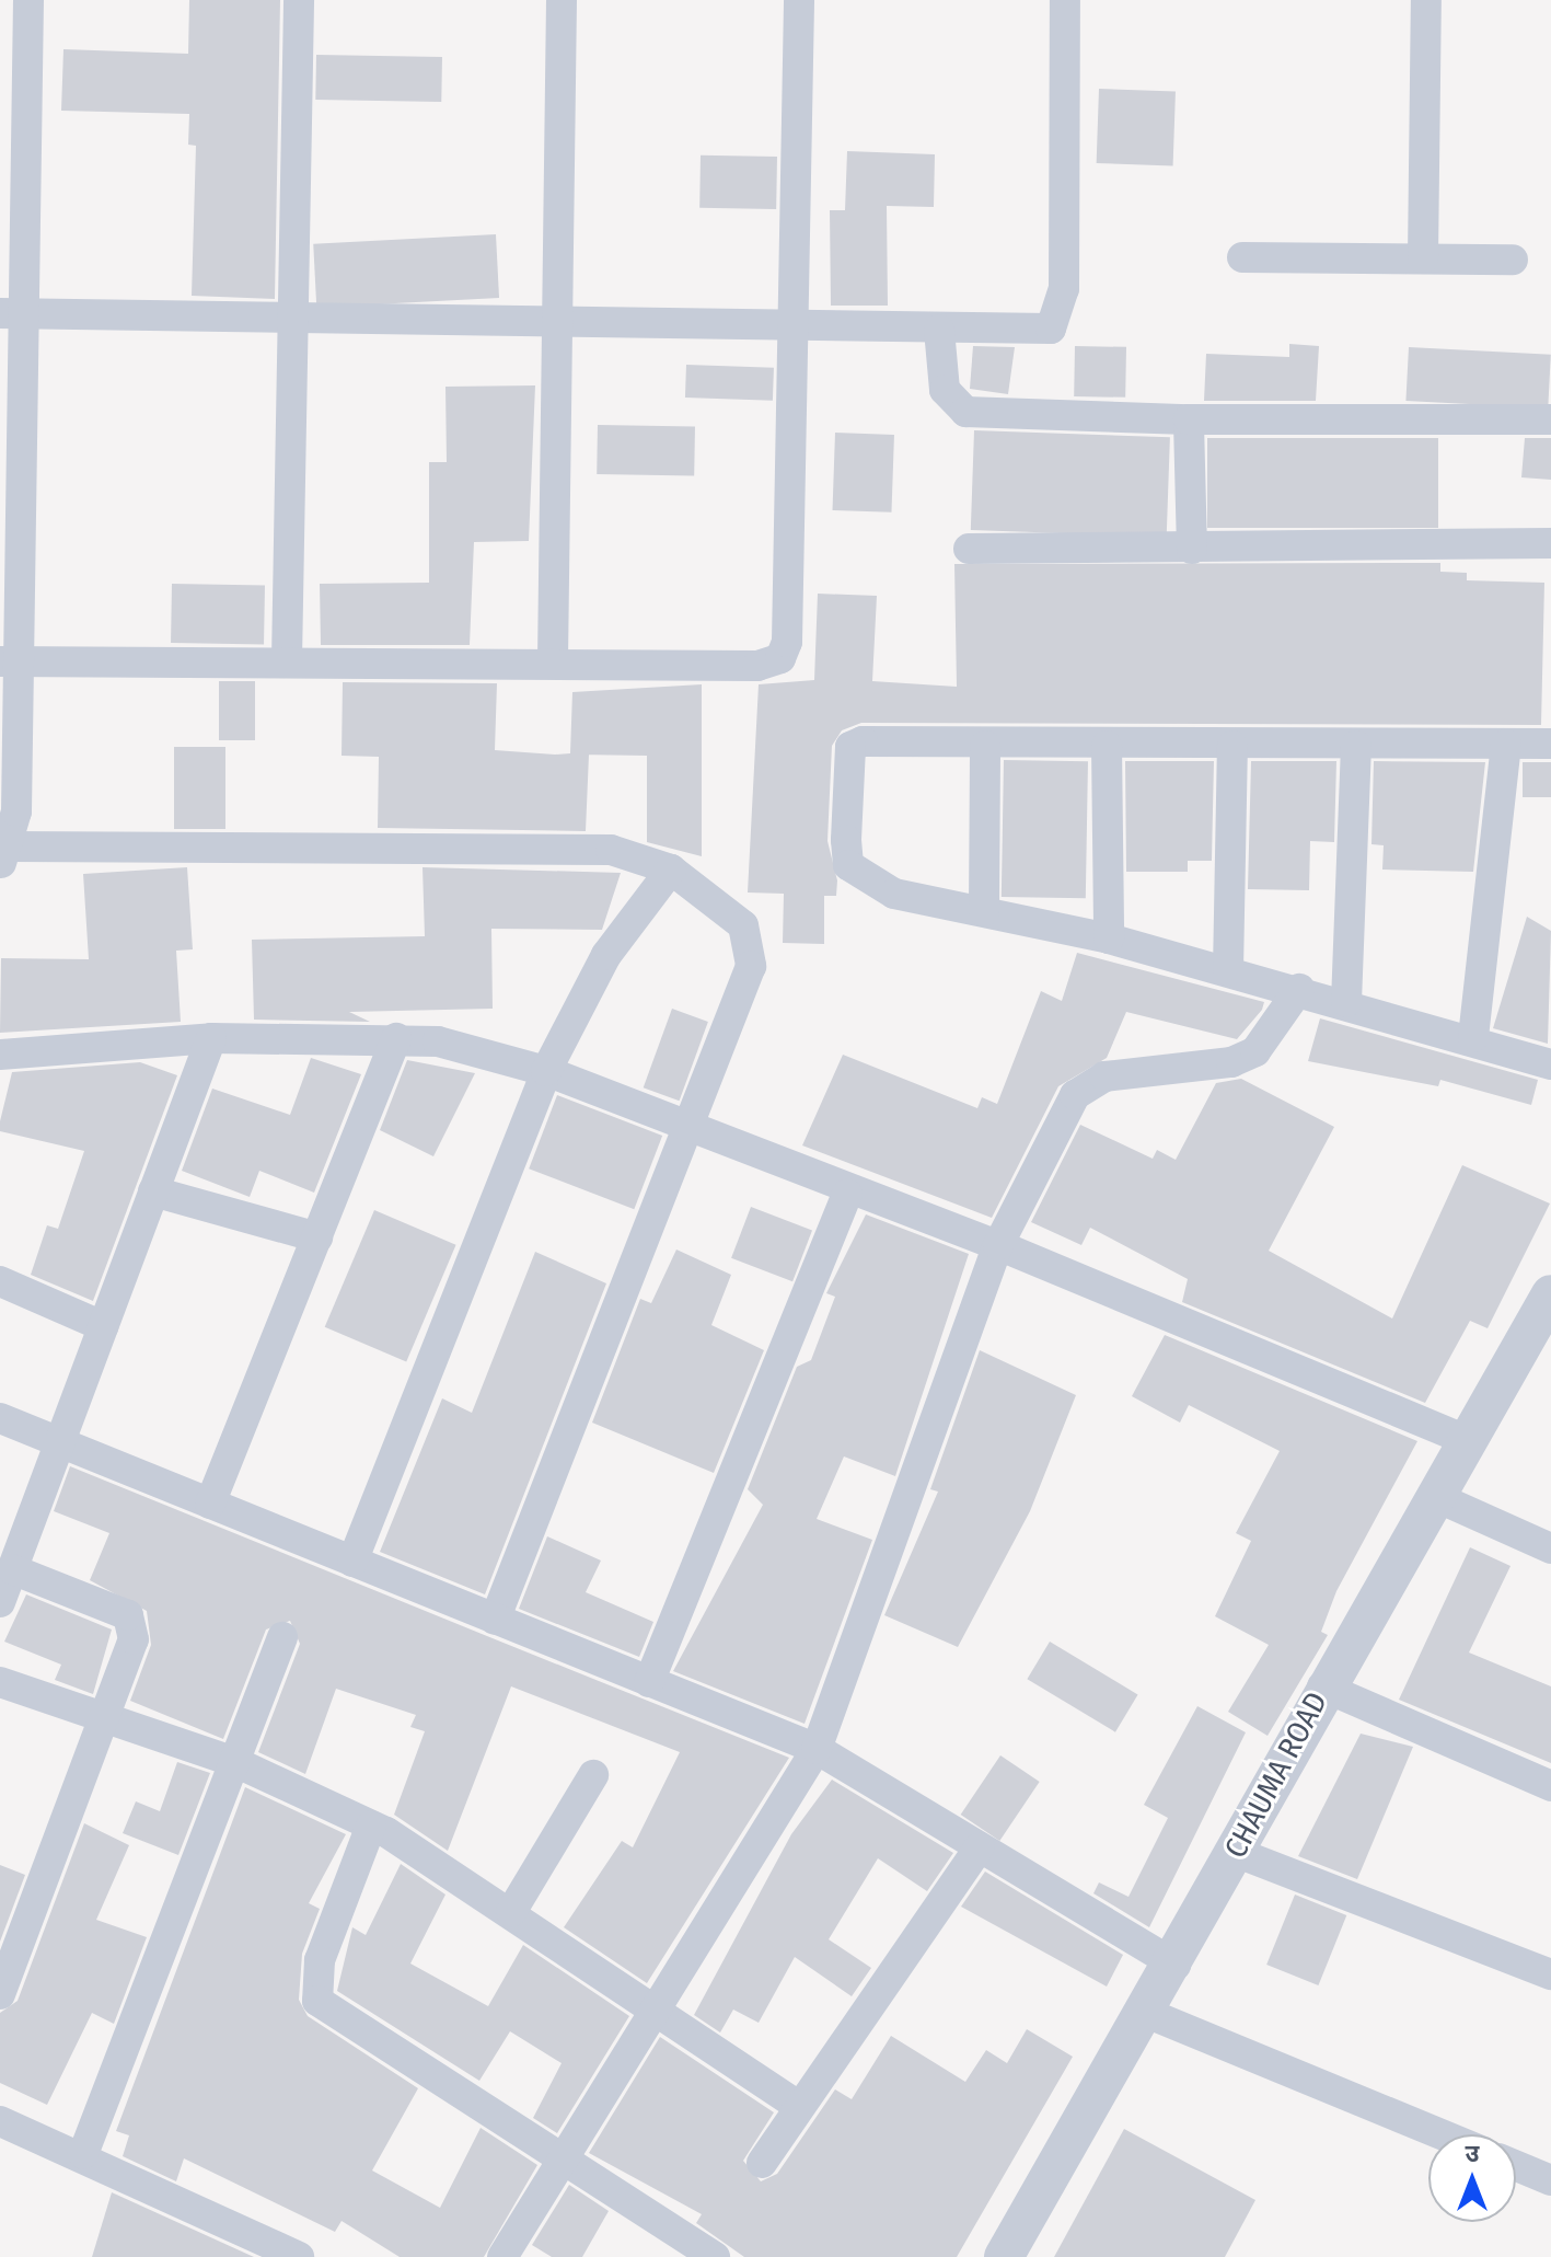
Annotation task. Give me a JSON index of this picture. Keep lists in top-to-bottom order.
{
  "streets": {
    "street": ["CHAUMA ROAD"]
  },
  "north": "top"
}
